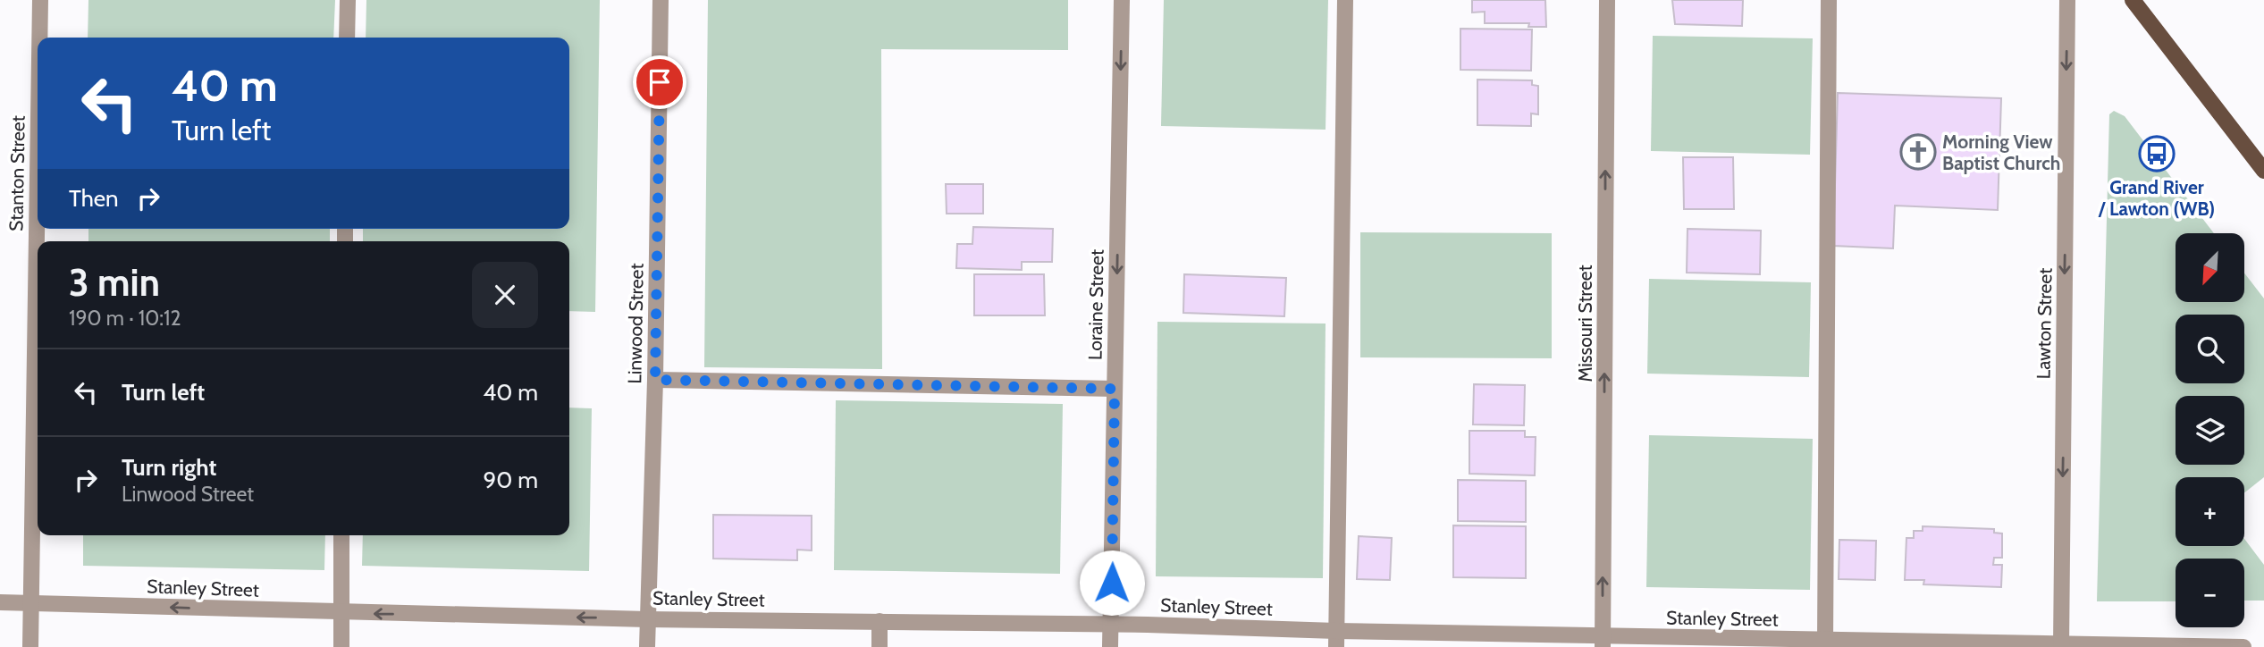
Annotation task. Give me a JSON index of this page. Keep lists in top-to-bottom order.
{
  "streets": {
    "street": [
      "Stanton Street",
      "Loraine Street",
      "Linwood Street",
      "Missouri Street",
      "Lawton Street",
      "Stanley Street"
    ]
  },
  "crossings": [
    ["Stanton Street", "Stanley Street"],
    ["Loraine Street", "Stanley Street"],
    ["Linwood Street", "Stanley Street"],
    ["Missouri Street", "Stanley Street"],
    ["Lawton Street", "Stanley Street"]
  ],
  "one_way": ["Loraine Street", "Missouri Street", "Lawton Street"],
  "places": {
    "church": ["Morning View Baptist Church"],
    "bus stop": ["Grand River / Lawton (WB)"]
  },
  "north": "bottom left",
  "page": {
    "turn": ["40 m", "Turn left"],
    "then": "Then",
    "map_buttons": ["+", "−"],
    "heading": ["3 min", "190 m · 10:12"],
    "list": [
      {
        "name": "Turn left",
        "value": "40 m"
      },
      {
        "name": "Turn right",
        "note": "Linwood Street",
        "value": "90 m"
      }
    ]
  }
}
